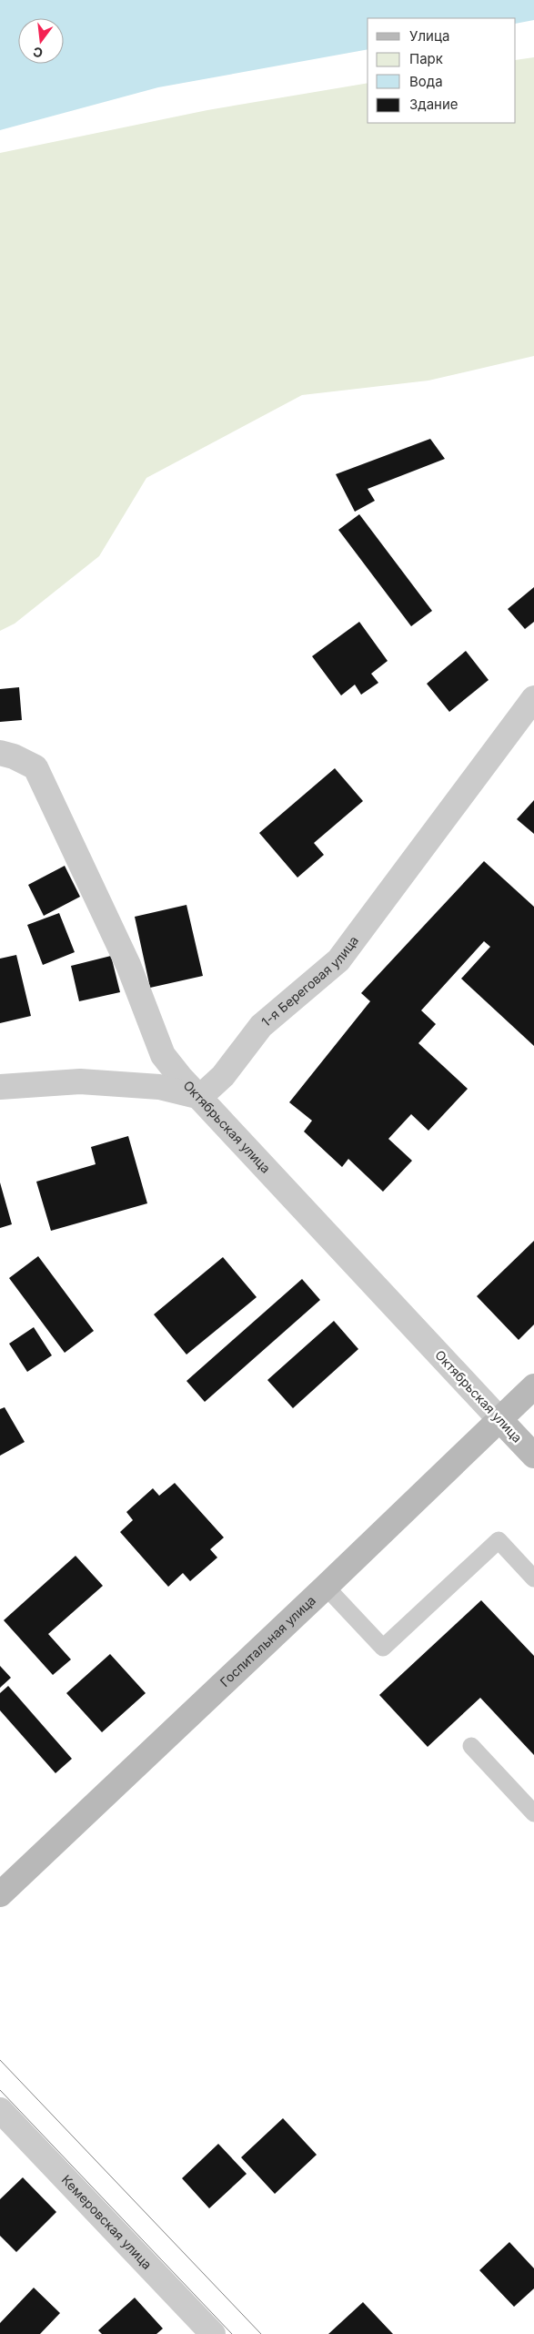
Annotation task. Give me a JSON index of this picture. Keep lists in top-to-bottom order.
{
  "streets": {
    "main road": ["Октябрьская улица", "Госпитальная улица"],
    "street": ["1-я Береговая улица", "Кемеровская улица"]
  },
  "crossings": [
    ["1-я Береговая улица", "Октябрьская улица"],
    ["Октябрьская улица", "Госпитальная улица"]
  ],
  "legend": [
    "Улица",
    "Парк",
    "Вода",
    "Здание"
  ],
  "north": "bottom"
}
